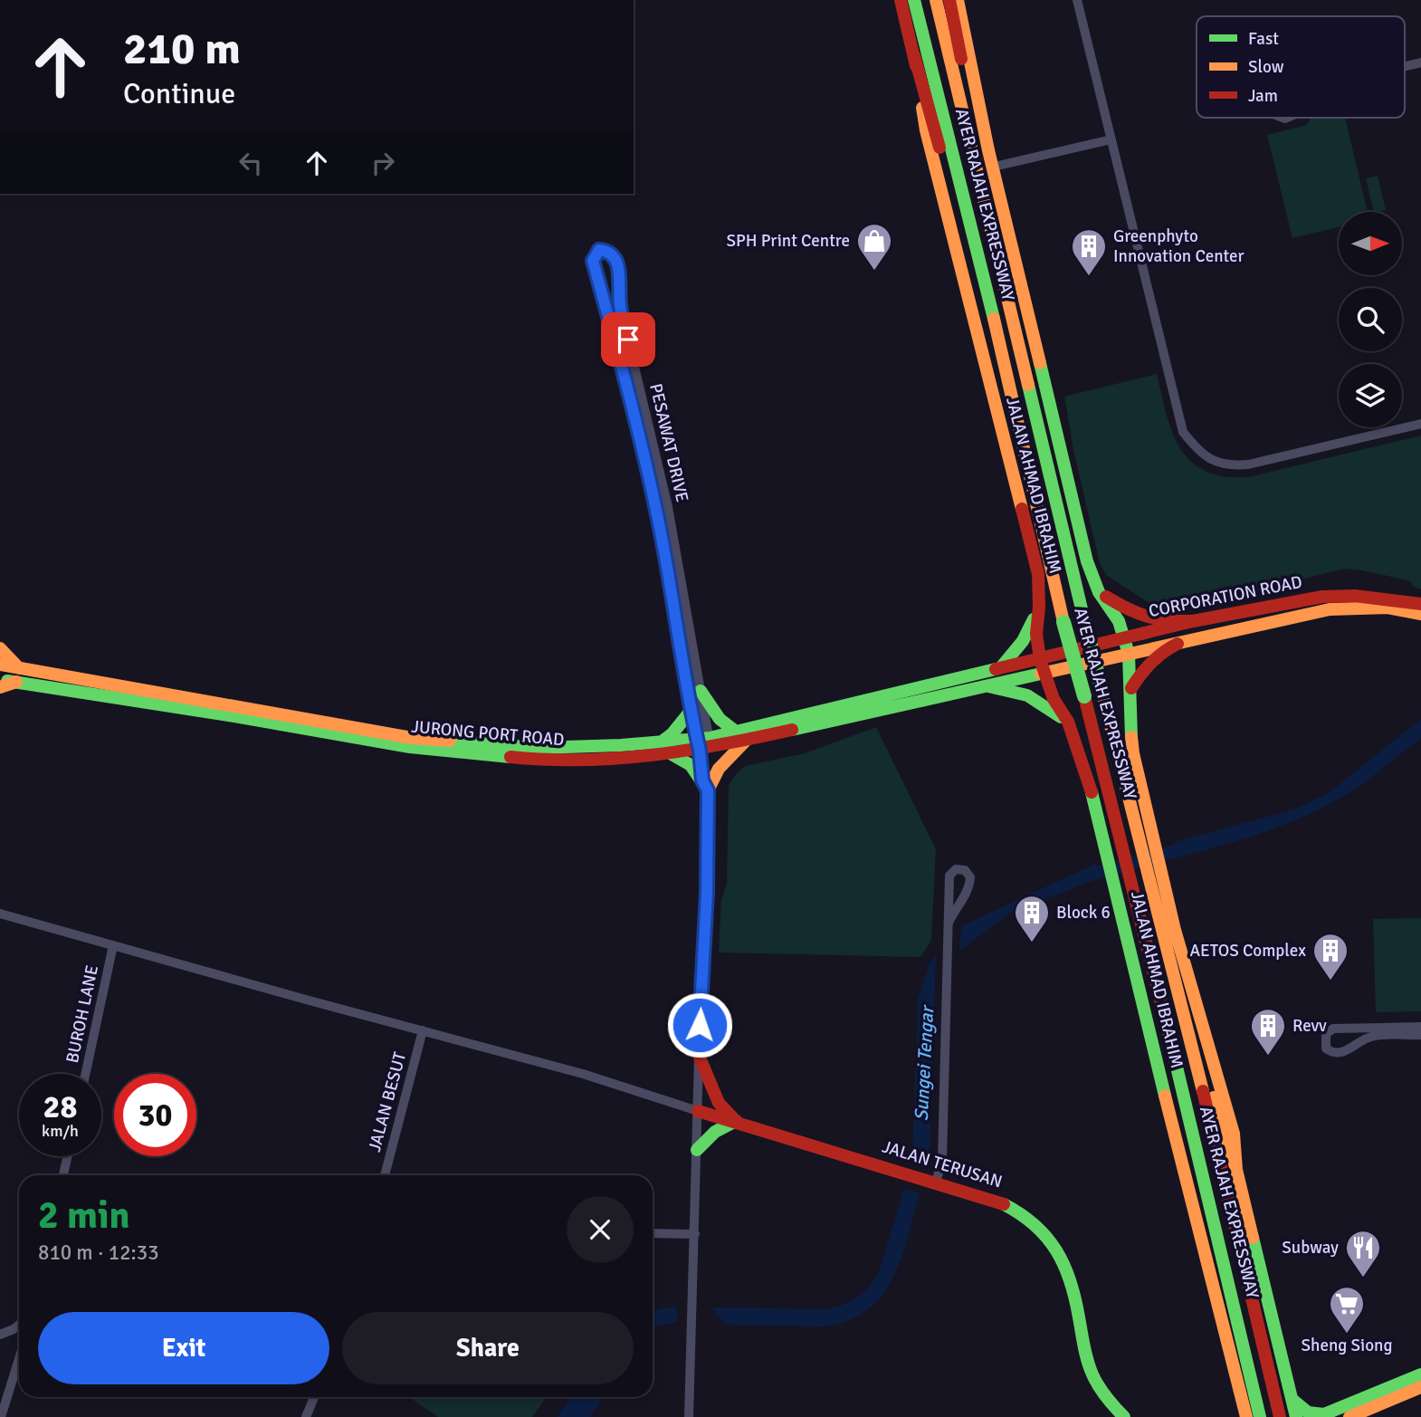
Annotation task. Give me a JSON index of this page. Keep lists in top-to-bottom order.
{
  "streets": {
    "main road": [
      "AYER RAJAH EXPRESSWAY",
      "JALAN AHMAD IBRAHIM",
      "CORPORATION ROAD",
      "JURONG PORT ROAD",
      "JALAN TERUSAN"
    ],
    "street": ["PESAWAT DRIVE", "BUROH LANE", "JALAN BESUT"]
  },
  "crossings": [
    ["AYER RAJAH EXPRESSWAY", "JALAN AHMAD IBRAHIM"],
    ["PESAWAT DRIVE", "JURONG PORT ROAD"],
    ["JALAN AHMAD IBRAHIM", "CORPORATION ROAD"],
    ["JALAN AHMAD IBRAHIM", "JURONG PORT ROAD"],
    ["CORPORATION ROAD", "JURONG PORT ROAD"]
  ],
  "water": ["Sungei Tengar"],
  "places": {
    "shop": ["SPH Print Centre"],
    "building": [
      "Greenphyto Innovation Center",
      "Block 6",
      "AETOS Complex",
      "Revv"
    ],
    "restaurant": ["Subway"],
    "supermarket": ["Sheng Siong"]
  },
  "legend": ["Fast", "Slow", "Jam"],
  "north": "right",
  "page": {
    "turn": ["210 m", "Continue"],
    "speed": "28 km/h",
    "limit": "30",
    "heading": ["2 min", "810 m · 12:33"],
    "buttons": ["Exit", "Share"]
  }
}
